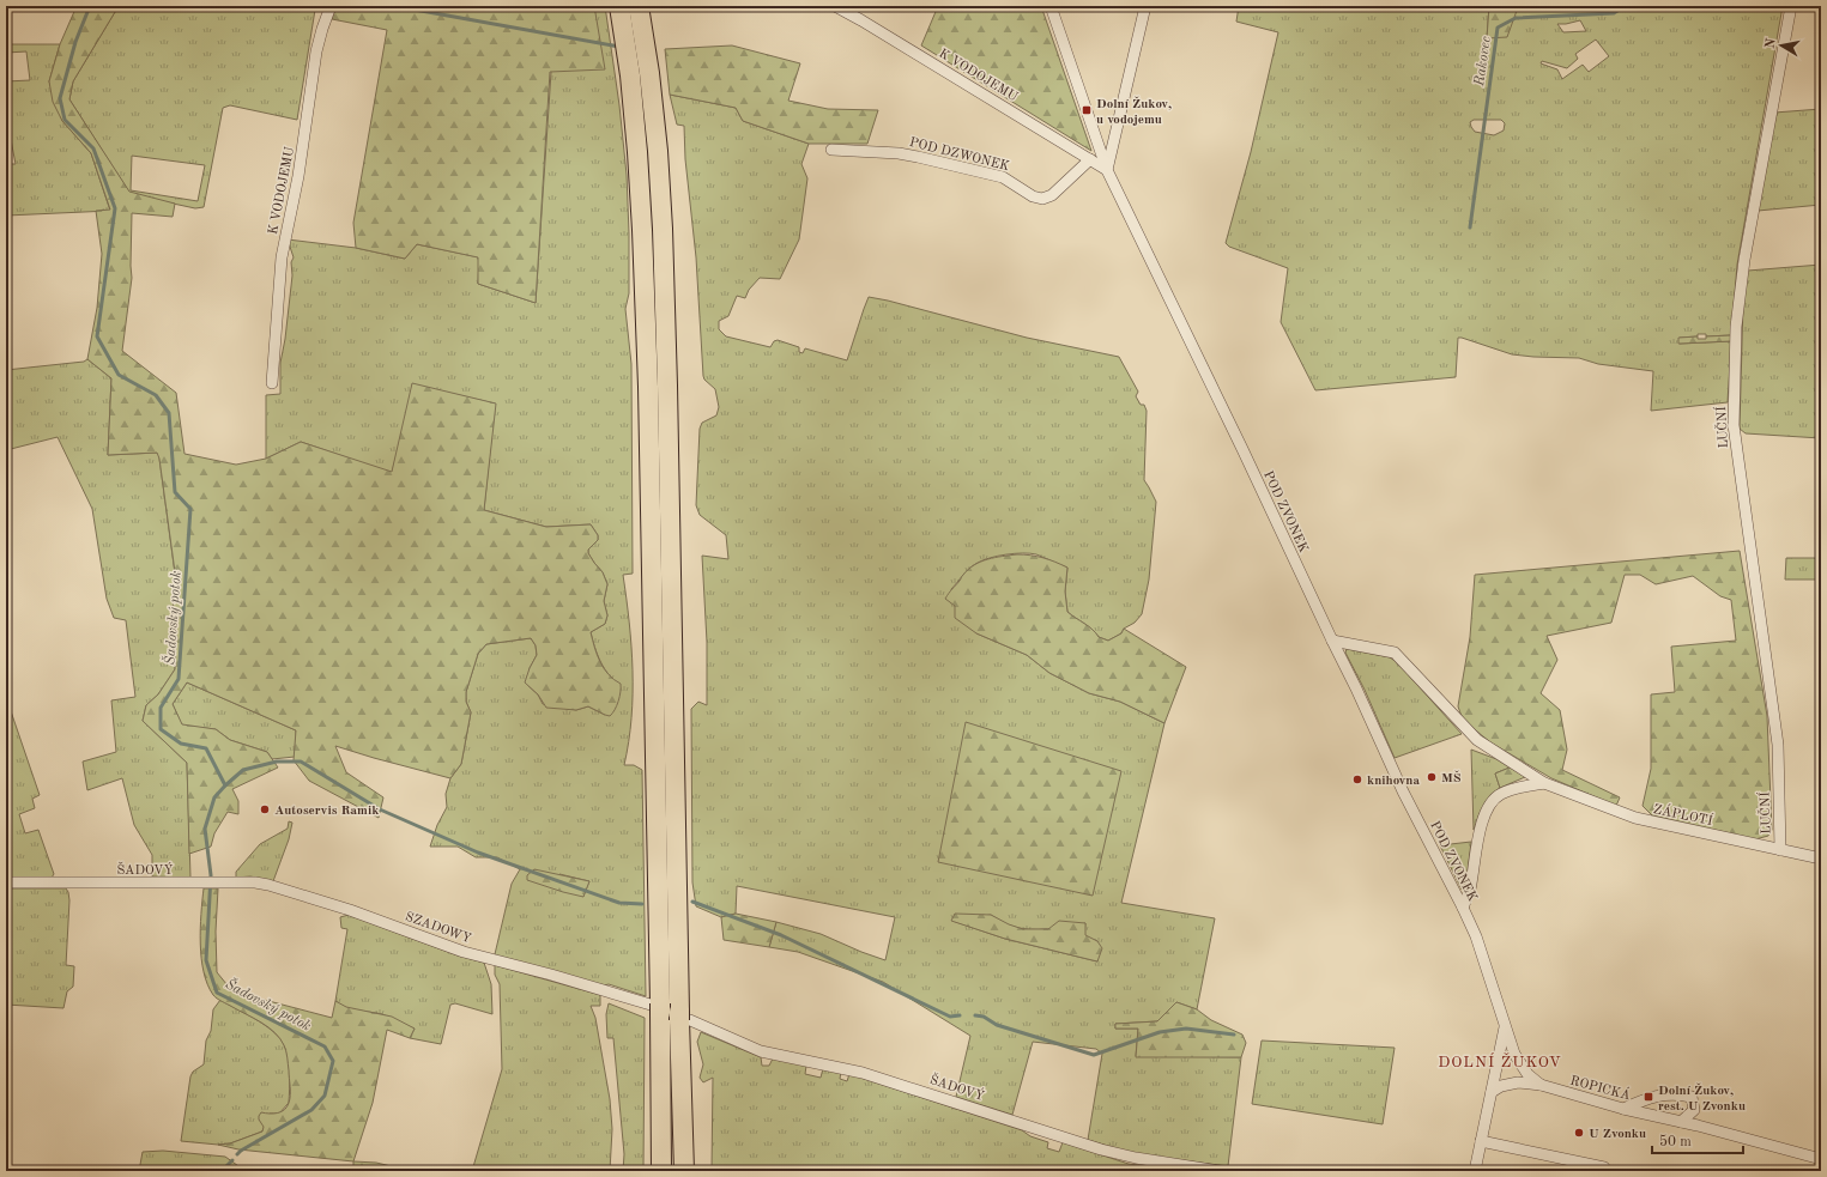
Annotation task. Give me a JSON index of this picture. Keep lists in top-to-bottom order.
{
  "streets": {
    "street": [
      "K VODOJEMU",
      "POD DZWONEK",
      "LUČNÍ",
      "POD ZVONEK",
      "ZÁPLOTÍ",
      "ŠADOVÝ",
      "SZADOWY",
      "ROPICKÁ"
    ]
  },
  "crossings": [
    ["K VODOJEMU", "POD DZWONEK"],
    ["K VODOJEMU", "POD ZVONEK"],
    ["LUČNÍ", "ZÁPLOTÍ"],
    ["POD ZVONEK", "ZÁPLOTÍ"],
    ["POD ZVONEK", "ROPICKÁ"],
    ["ŠADOVÝ", "SZADOWY"]
  ],
  "districts": ["DOLNÍ ŽUKOV"],
  "water": ["Rakovec", "Šadovský potok"],
  "places": {
    "transit": ["Dolní Žukov, u vodojemu", "Dolní Žukov, rest. U Zvonku"],
    "other": [
      "MŠ",
      "knihovna",
      "Autoservis Ramik",
      "U Zvonku"
    ]
  },
  "scale_bar": "50 m",
  "north": "left"
}
